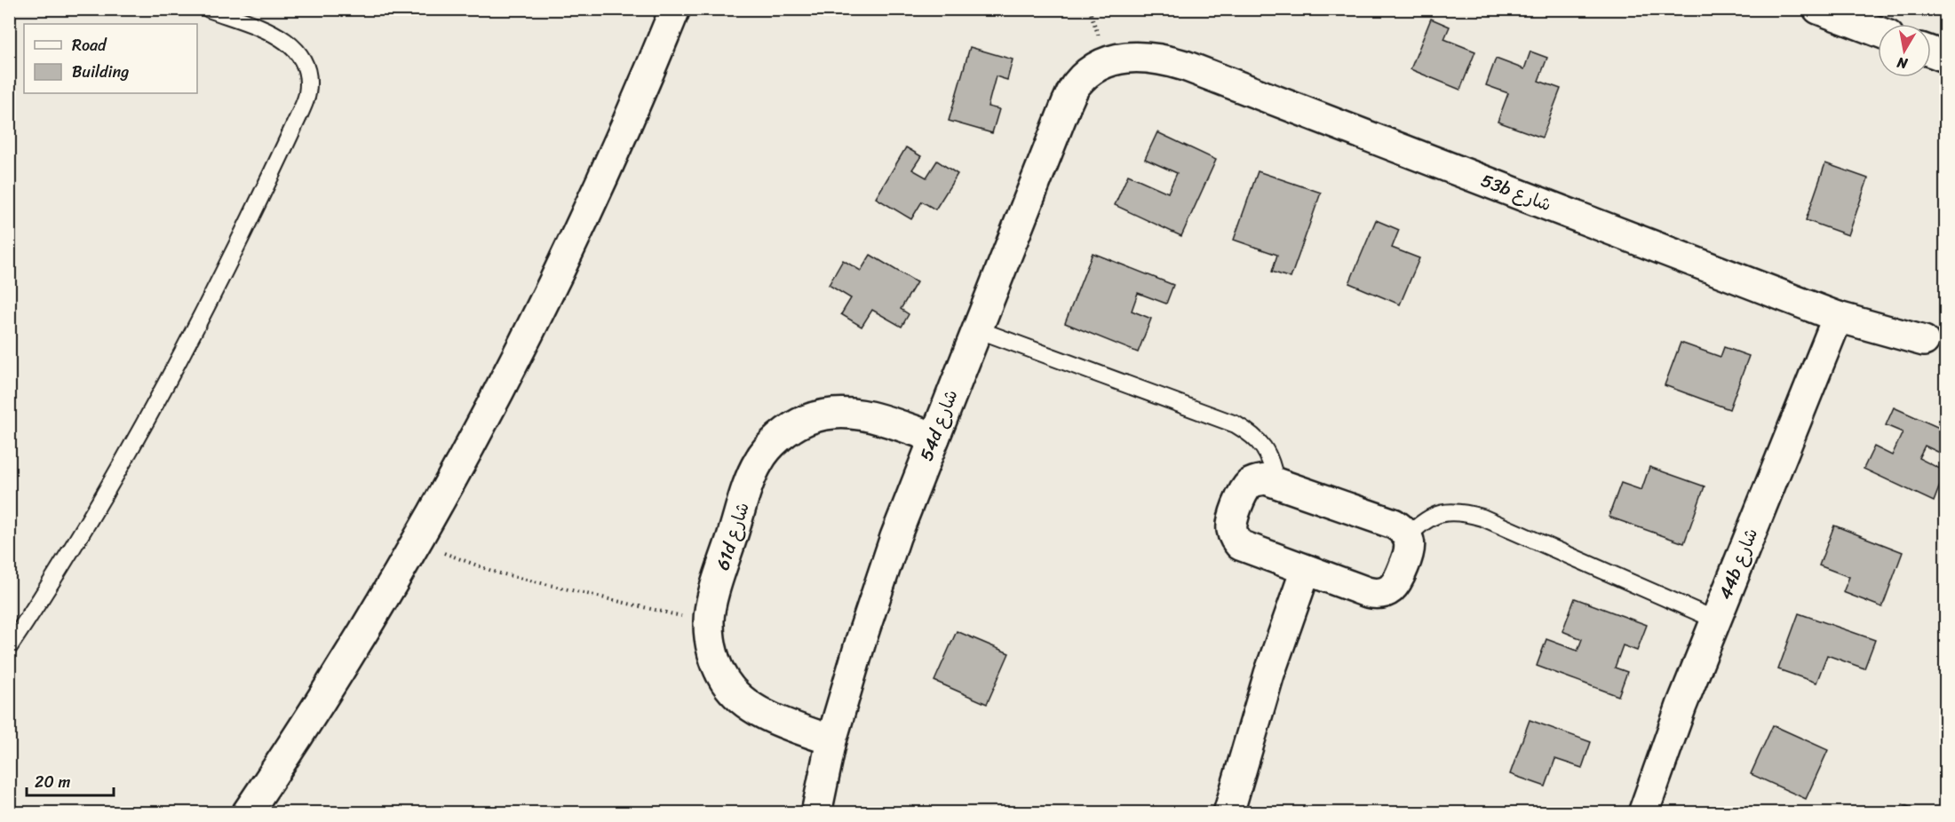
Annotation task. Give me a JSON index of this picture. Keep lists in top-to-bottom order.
{
  "streets": {
    "street": [
      "53b شارع",
      "54d شارع",
      "61d شارع",
      "44b شارع"
    ]
  },
  "crossings": [
    ["53b شارع", "54d شارع"],
    ["53b شارع", "44b شارع"],
    ["54d شارع", "61d شارع"]
  ],
  "legend": ["Road", "Building"],
  "scale_bar": "20 m",
  "north": "bottom"
}
